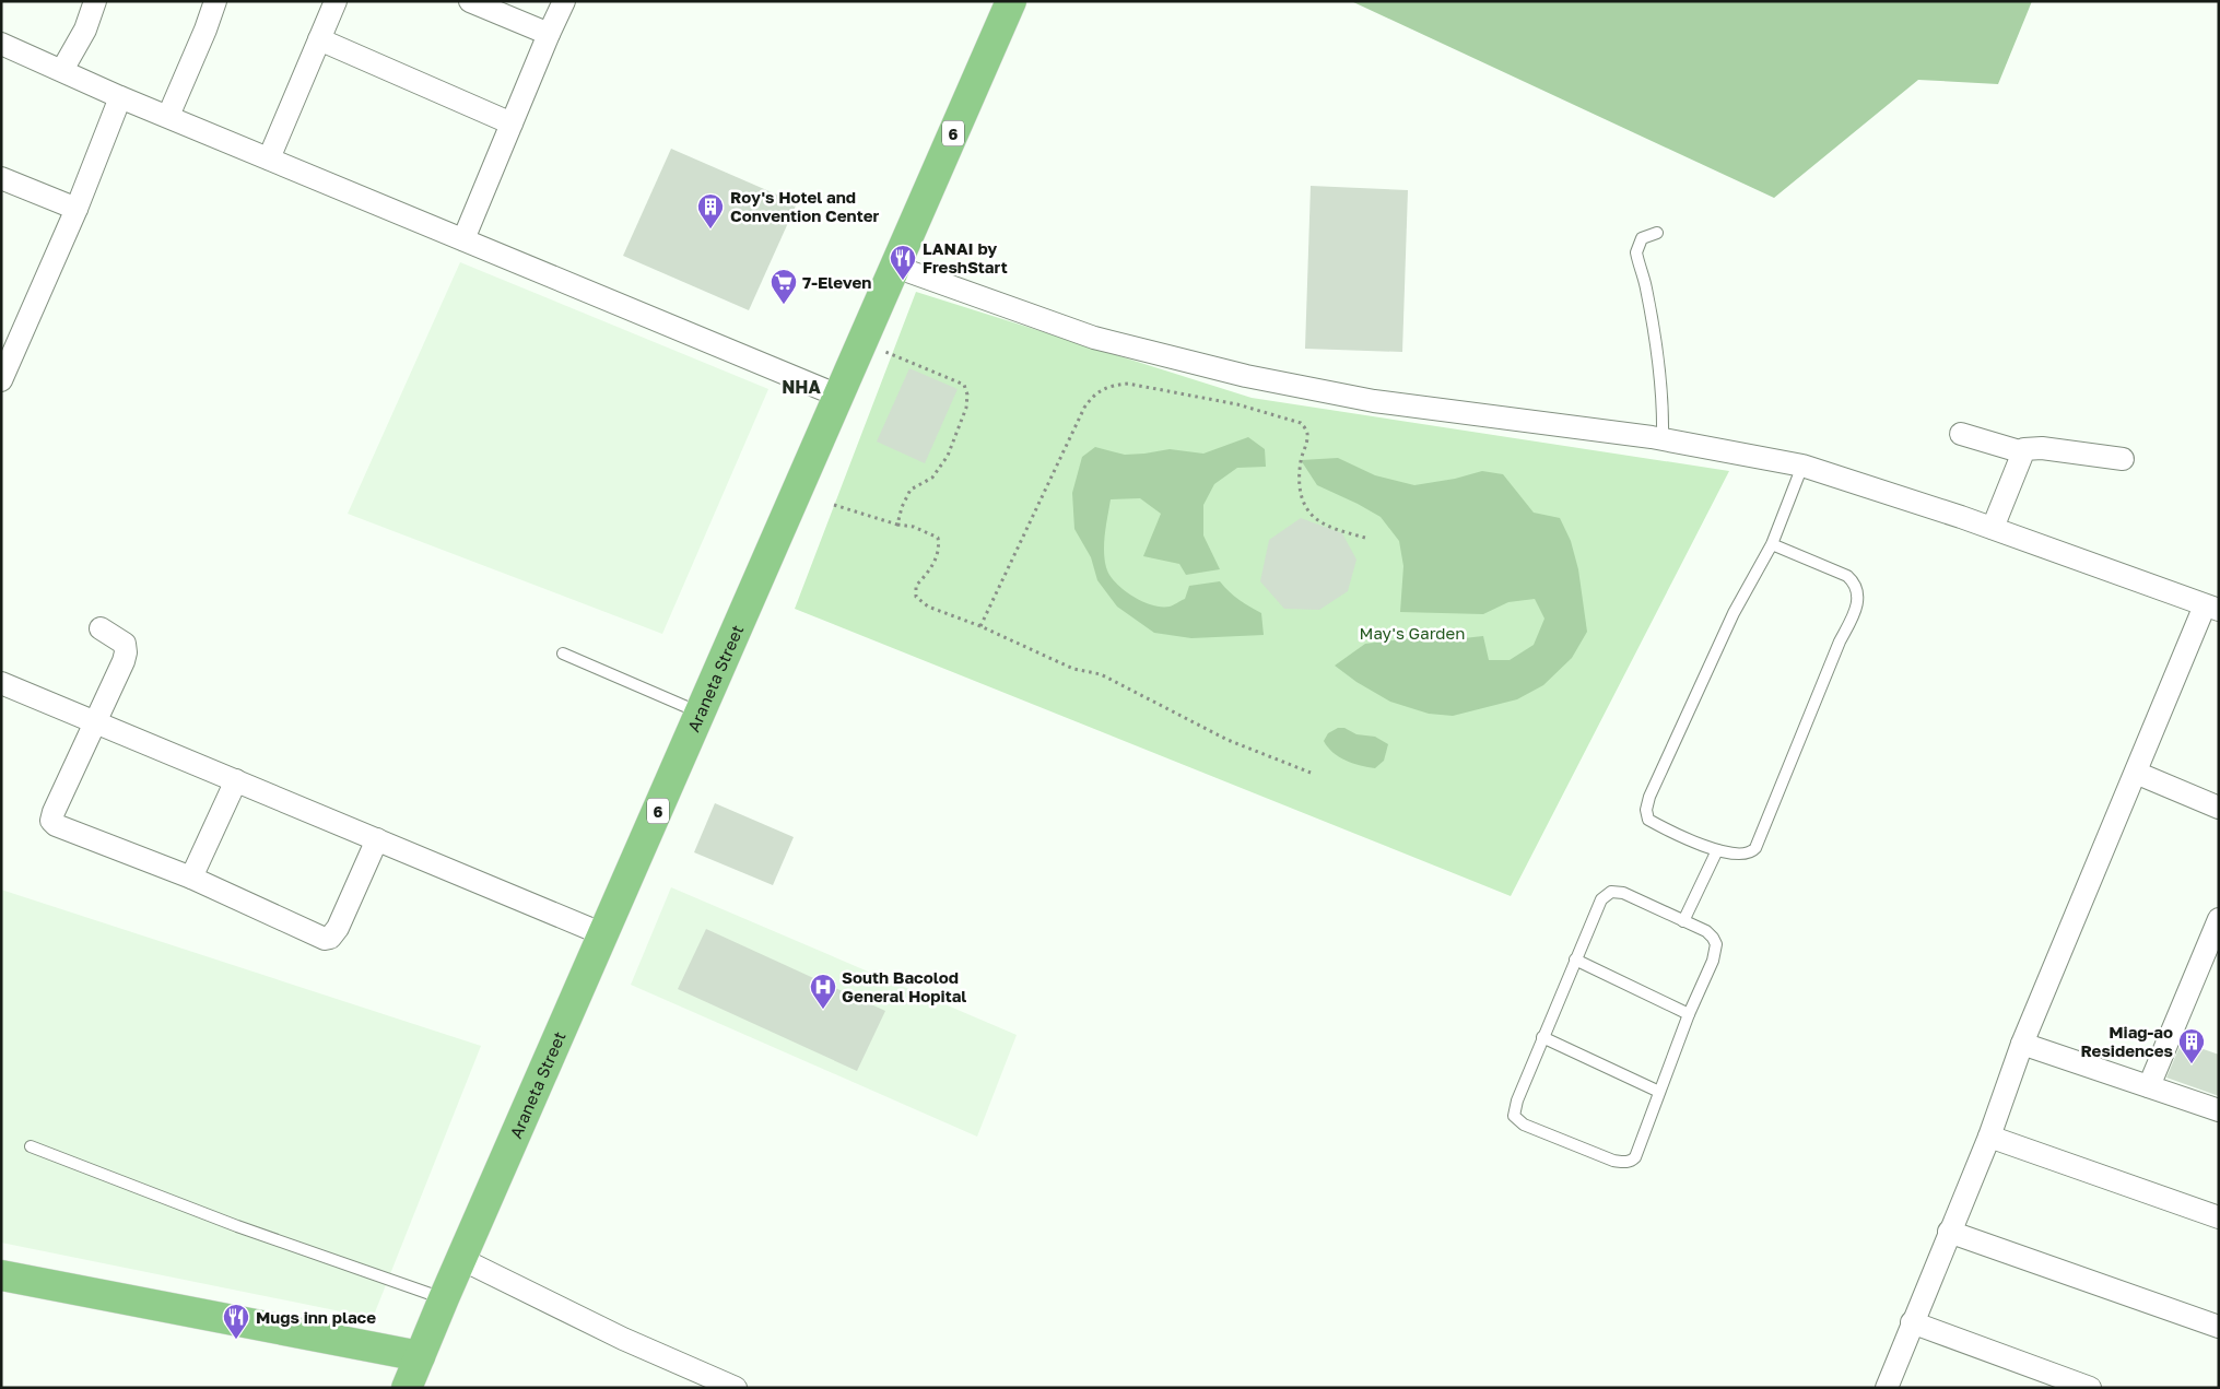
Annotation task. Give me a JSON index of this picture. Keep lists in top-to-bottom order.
{
  "streets": {
    "main road": ["6", "Araneta Street"]
  },
  "crossings": [
    ["6", "Araneta Street"]
  ],
  "districts": ["NHA"],
  "parks": ["May's Garden"],
  "places": {
    "building": ["Roy's Hotel and Convention Center", "Miag-ao Residences"],
    "restaurant": ["LANAI by FreshStart", "Mugs inn place"],
    "supermarket": ["7-Eleven"],
    "hospital": ["South Bacolod General Hopital"]
  }
}
